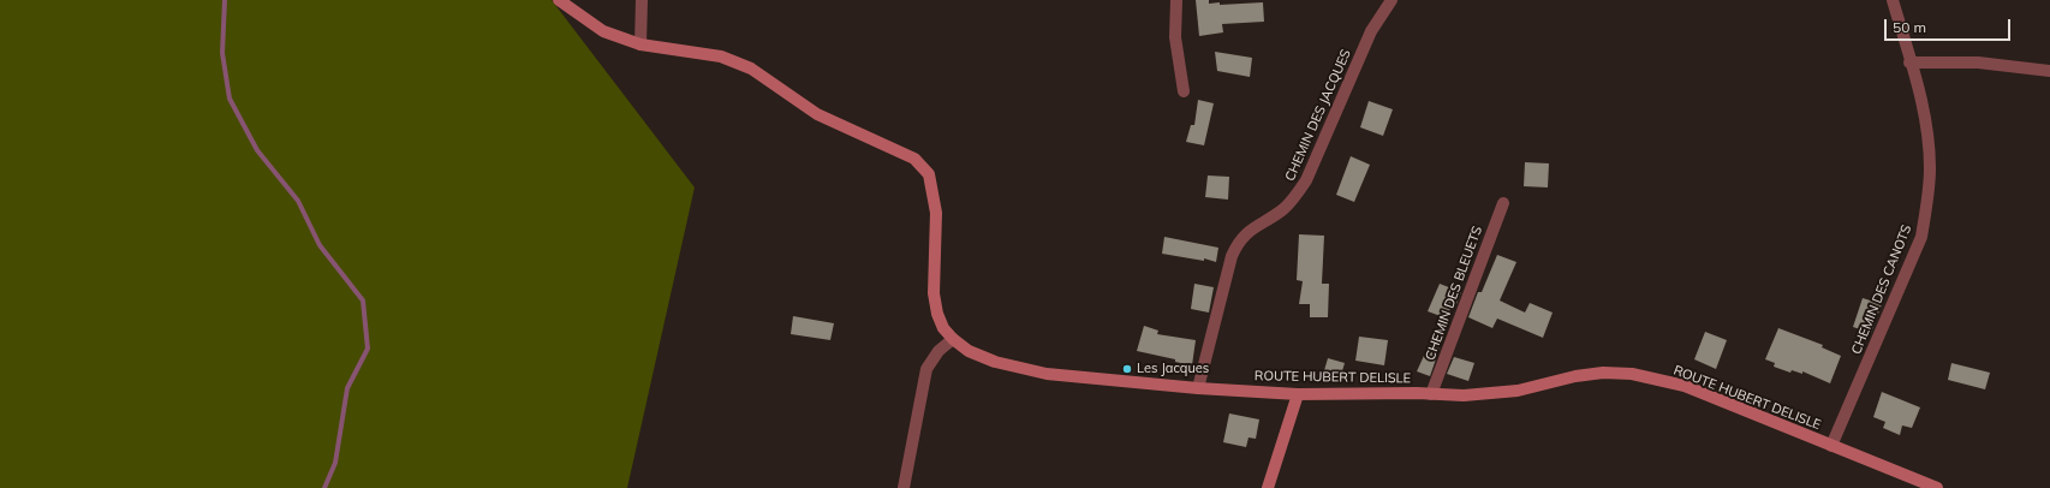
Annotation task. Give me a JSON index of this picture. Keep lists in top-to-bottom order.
{
  "streets": {
    "main road": ["ROUTE HUBERT DELISLE"],
    "street": ["CHEMIN DES JACQUES", "CHEMIN DES CANOTS", "CHEMIN DES BLEUETS"]
  },
  "crossings": [
    ["CHEMIN DES JACQUES", "ROUTE HUBERT DELISLE"],
    ["CHEMIN DES CANOTS", "ROUTE HUBERT DELISLE"],
    ["CHEMIN DES BLEUETS", "ROUTE HUBERT DELISLE"]
  ],
  "places": ["Les Jacques"],
  "scale_bar": "50 m"
}
